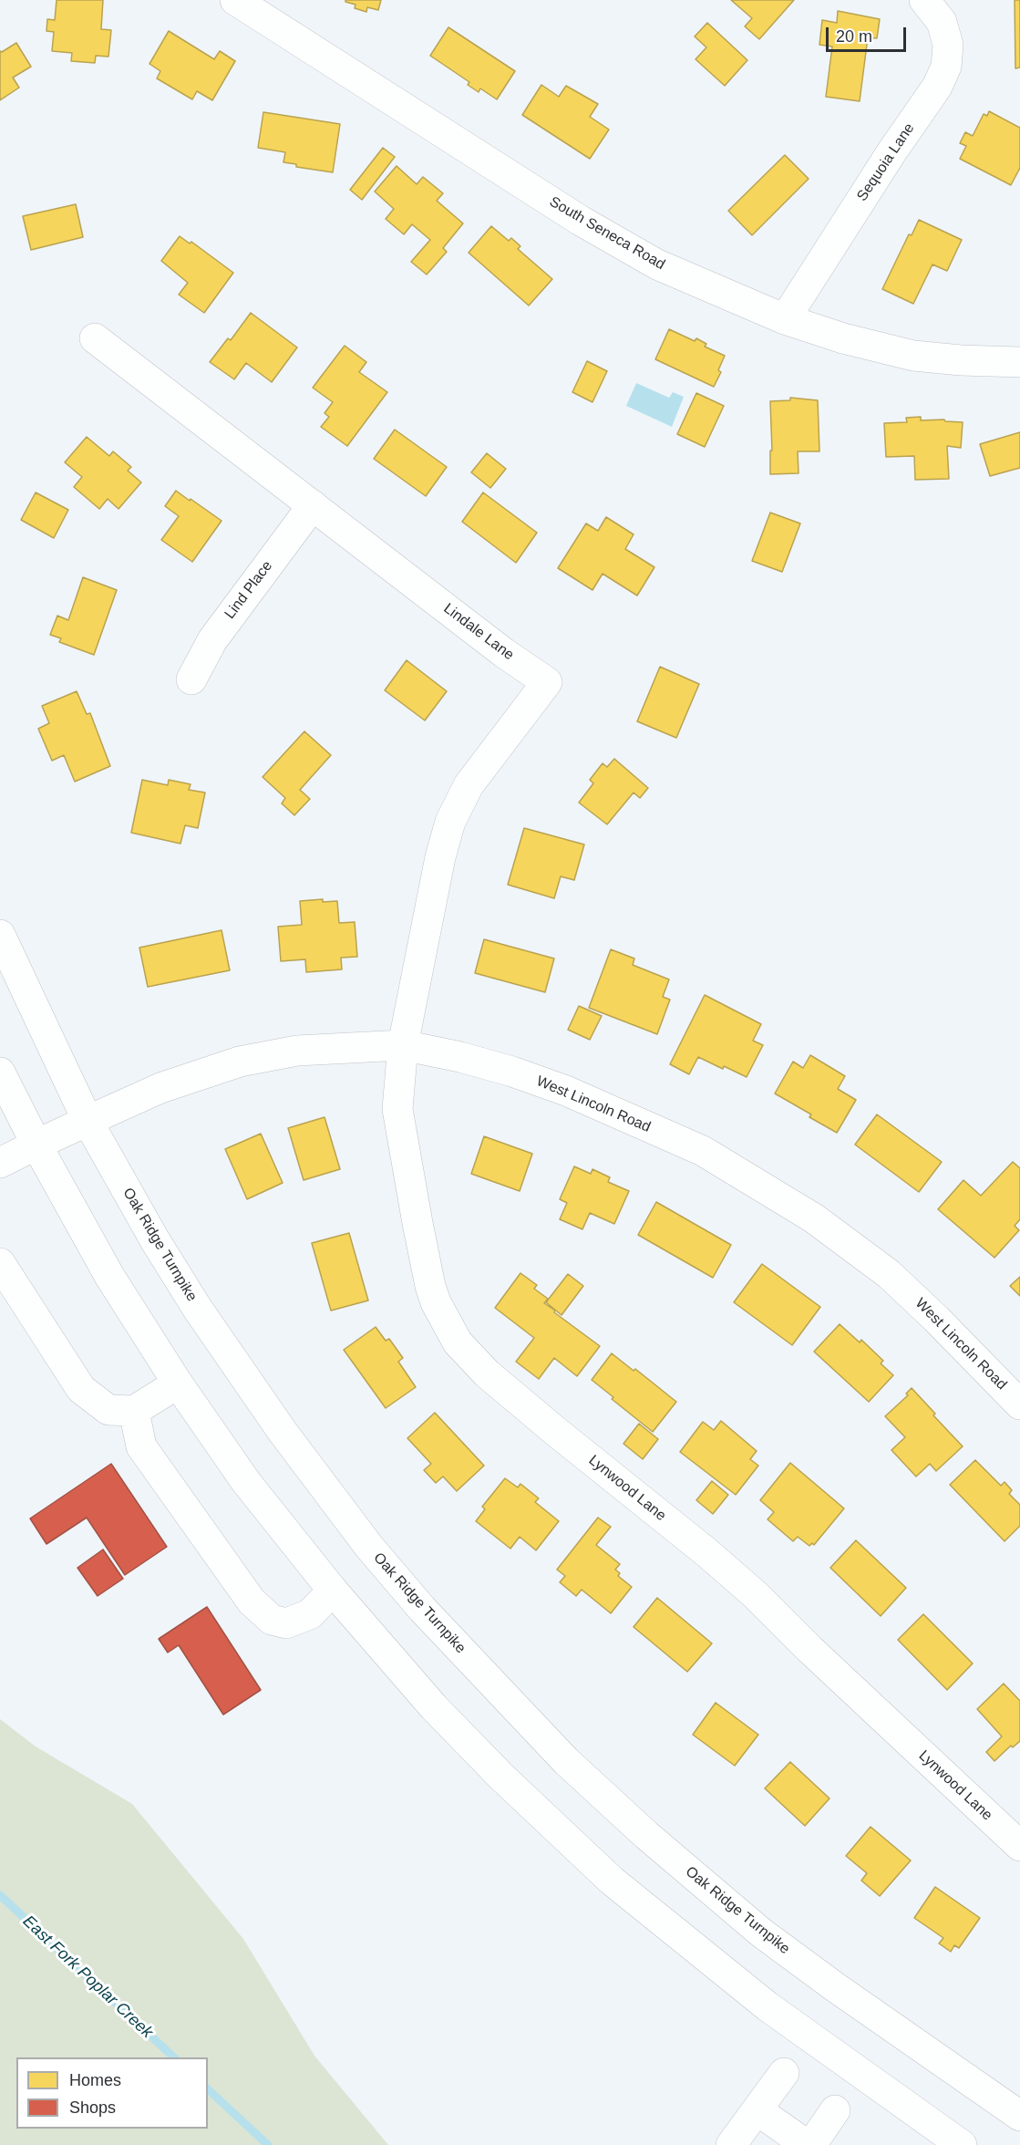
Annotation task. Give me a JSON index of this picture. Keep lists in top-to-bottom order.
{
  "streets": {
    "main road": [
      "Sequoia Lane",
      "South Seneca Road",
      "Lind Place",
      "Lindale Lane",
      "West Lincoln Road",
      "Oak Ridge Turnpike",
      "Lynwood Lane"
    ]
  },
  "crossings": [
    ["Sequoia Lane", "South Seneca Road"],
    ["Lind Place", "Lindale Lane"],
    ["Lindale Lane", "West Lincoln Road"],
    ["Lindale Lane", "Lynwood Lane"],
    ["West Lincoln Road", "Oak Ridge Turnpike"],
    ["West Lincoln Road", "Lynwood Lane"]
  ],
  "water": ["East Fork Poplar Creek"],
  "legend": ["Homes", "Shops"],
  "scale_bar": "20 m"
}
